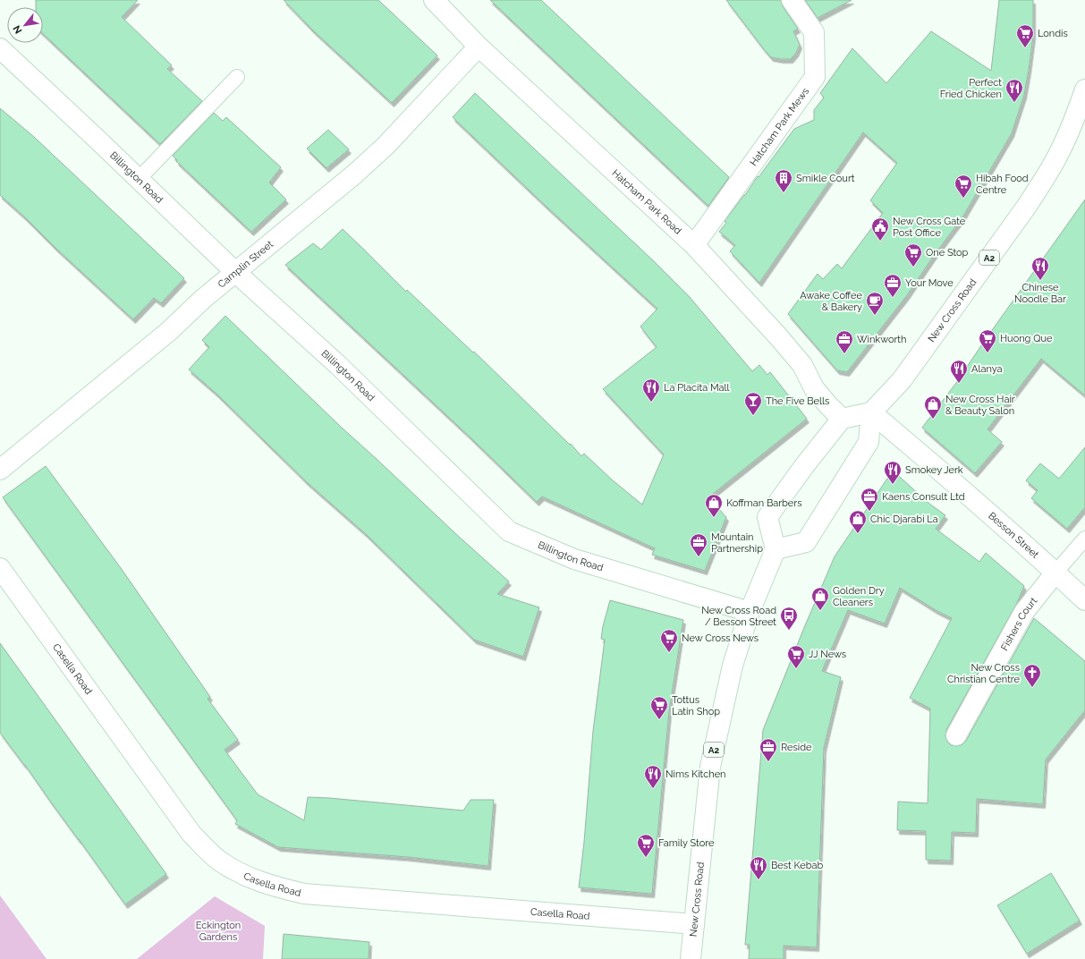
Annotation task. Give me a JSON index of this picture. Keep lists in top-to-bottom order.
{
  "streets": {
    "main road": [
      "Hatcham Park Mews",
      "Billington Road",
      "Hatcham Park Road",
      "A2",
      "Camplin Street",
      "New Cross Road",
      "Besson Street",
      "Fishers Court",
      "Casella Road"
    ]
  },
  "crossings": [
    ["Hatcham Park Mews", "Hatcham Park Road"],
    ["Billington Road", "Camplin Street"],
    ["Billington Road", "New Cross Road"],
    ["Hatcham Park Road", "Camplin Street"],
    ["New Cross Road", "Besson Street"],
    ["New Cross Road", "Casella Road"],
    ["Besson Street", "Fishers Court"]
  ],
  "parks": ["Eckington Gardens"],
  "places": {
    "supermarket": [
      "Londis",
      "Hibah Food Centre",
      "One Stop",
      "Huong Que",
      "New Cross News",
      "JJ News",
      "Tottus Latin Shop",
      "Family Store"
    ],
    "restaurant": [
      "Perfect Fried Chicken",
      "Chinese Noodle Bar",
      "Alanya",
      "La Placita Mall",
      "Smokey Jerk",
      "Nims Kitchen",
      "Best Kebab"
    ],
    "building": ["Smikle Court"],
    "public building": ["New Cross Gate Post Office"],
    "office": [
      "Your Move",
      "Winkworth",
      "Kaens Consult Ltd",
      "Mountain Partnership",
      "Reside"
    ],
    "cafe": ["Awake Coffee & Bakery"],
    "bar": ["The Five Bells"],
    "shop": [
      "New Cross Hair & Beauty Salon",
      "Koffman Barbers",
      "Chic Djarabi La",
      "Golden Dry Cleaners"
    ],
    "bus stop": ["New Cross Road / Besson Street"],
    "church": ["New Cross Christian Centre"]
  },
  "north": "bottom left"
}
